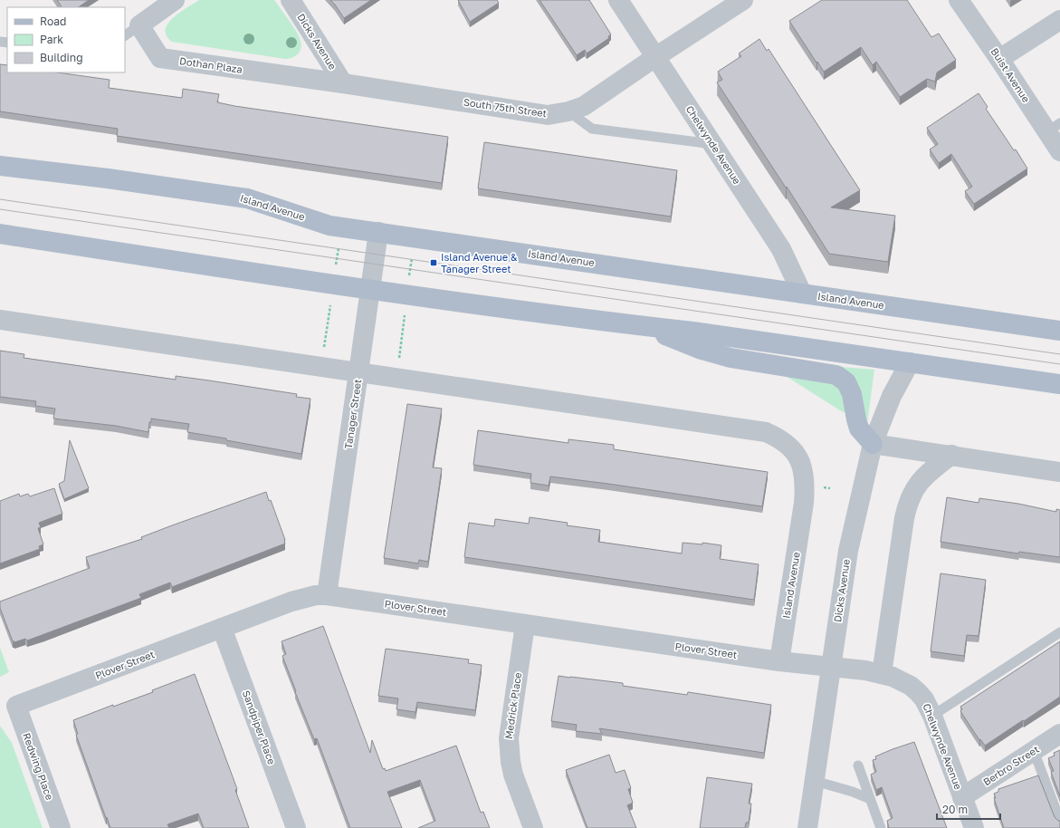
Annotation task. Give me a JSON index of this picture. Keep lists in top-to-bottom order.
{
  "streets": {
    "main road": ["Island Avenue"],
    "street": [
      "Dicks Avenue",
      "Dothan Plaza",
      "Buist Avenue",
      "South 75th Street",
      "Chelwynde Avenue",
      "Tanager Street",
      "Plover Street",
      "Medrick Place",
      "Sandpiper Place",
      "Berbro Street",
      "Redwing Place"
    ]
  },
  "crossings": [
    ["Dicks Avenue", "Dothan Plaza"],
    ["Dicks Avenue", "South 75th Street"],
    ["Dicks Avenue", "Chelwynde Avenue"],
    ["Dicks Avenue", "Plover Street"],
    ["Dothan Plaza", "South 75th Street"],
    ["South 75th Street", "Chelwynde Avenue"],
    ["Chelwynde Avenue", "Island Avenue"],
    ["Chelwynde Avenue", "Plover Street"],
    ["Chelwynde Avenue", "Berbro Street"],
    ["Island Avenue", "Tanager Street"],
    ["Island Avenue", "Plover Street"],
    ["Tanager Street", "Plover Street"],
    ["Plover Street", "Medrick Place"],
    ["Plover Street", "Sandpiper Place"],
    ["Plover Street", "Redwing Place"]
  ],
  "places": {
    "transit": ["Island Avenue & Tanager Street"]
  },
  "legend": ["Road", "Park", "Building"],
  "scale_bar": "20 m"
}
